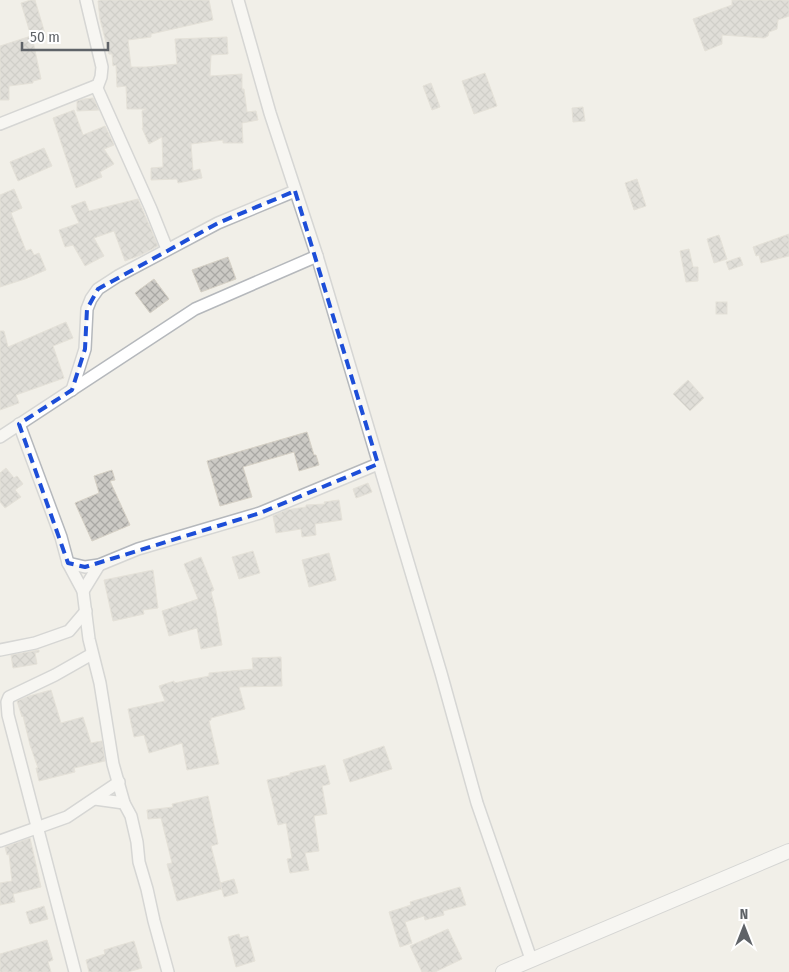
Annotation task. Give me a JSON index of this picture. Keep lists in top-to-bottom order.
{
  "scale_bar": "50 m",
  "north": "top"
}
